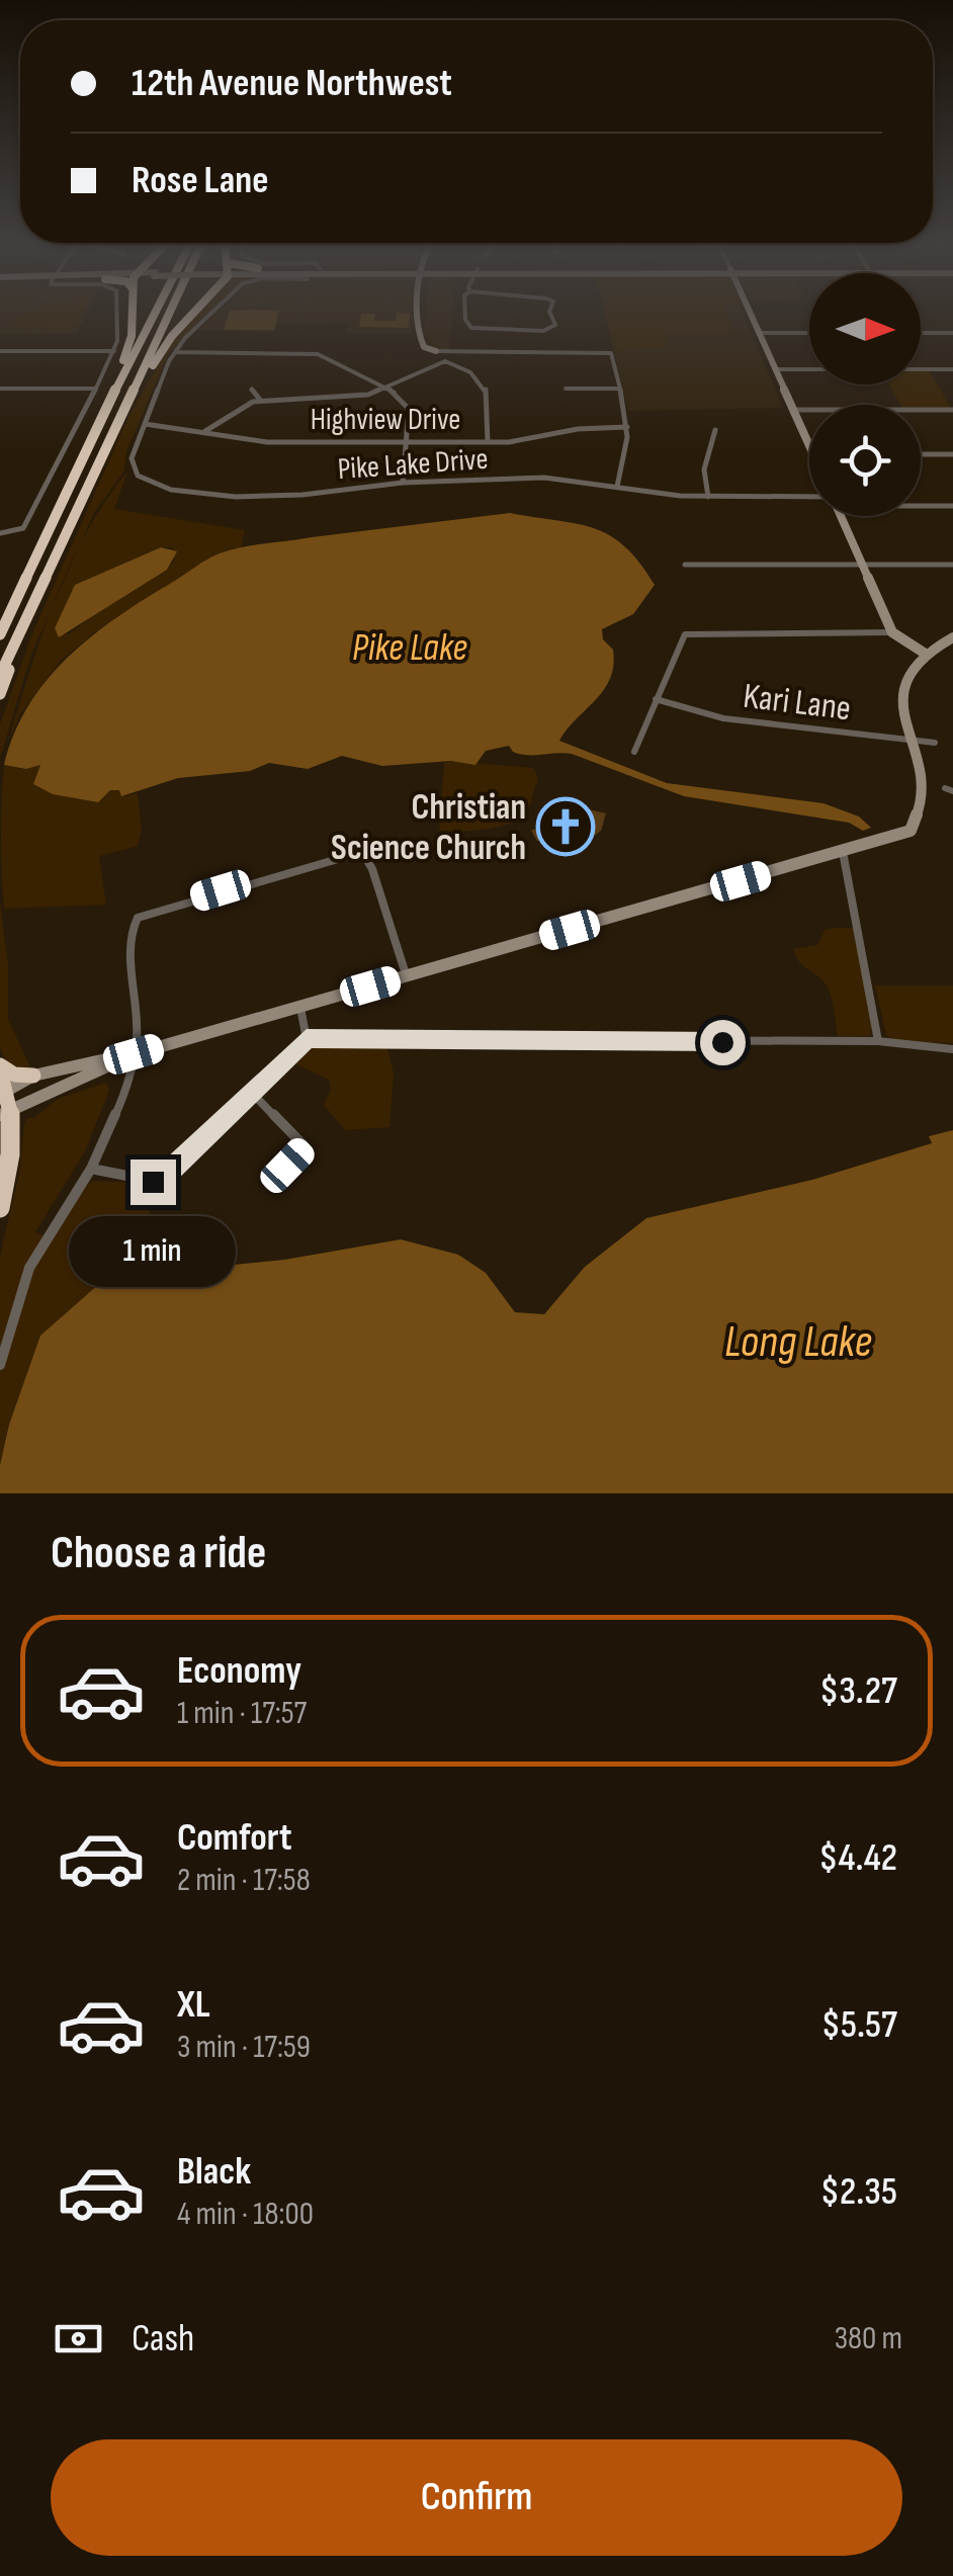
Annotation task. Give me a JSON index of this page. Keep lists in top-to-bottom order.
{
  "streets": {
    "street": ["Highview Drive", "Pike Lake Drive", "Kari Lane"]
  },
  "crossings": [
    ["Highview Drive", "Pike Lake Drive"]
  ],
  "water": ["Pike Lake", "Long Lake"],
  "places": {
    "church": ["Christian Science Church"]
  },
  "north": "right",
  "page": {
    "banner": ["12th Avenue Northwest", "Rose Lane"],
    "bubble": "1 min",
    "heading": "Choose a ride",
    "list": [
      {
        "name": "Economy",
        "note": "1 min · 17:57",
        "value": "$3.27"
      },
      {
        "name": "Comfort",
        "note": "2 min · 17:58",
        "value": "$4.42"
      },
      {
        "name": "XL",
        "note": "3 min · 17:59",
        "value": "$5.57"
      },
      {
        "name": "Black",
        "note": "4 min · 18:00",
        "value": "$2.35"
      }
    ],
    "pay": ["Cash", "380 m"],
    "buttons": "Confirm"
  }
}
